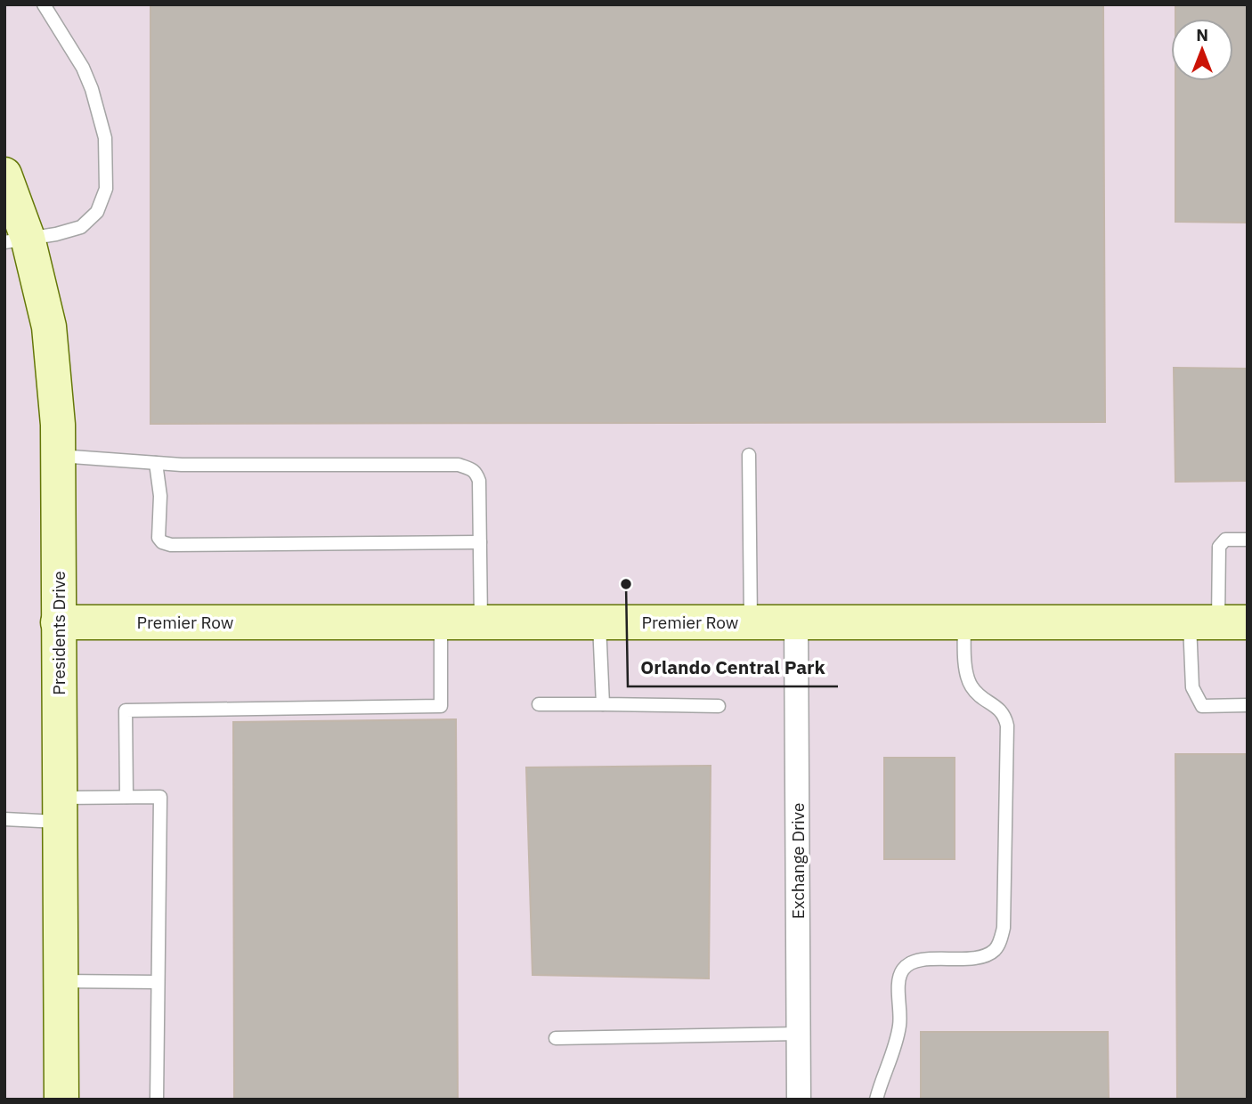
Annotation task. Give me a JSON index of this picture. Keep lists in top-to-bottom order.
{
  "streets": {
    "street": ["Premier Row", "Presidents Drive", "Exchange Drive"]
  },
  "crossings": [
    ["Premier Row", "Presidents Drive"],
    ["Premier Row", "Exchange Drive"]
  ],
  "places": ["Orlando Central Park"],
  "north": "top"
}
